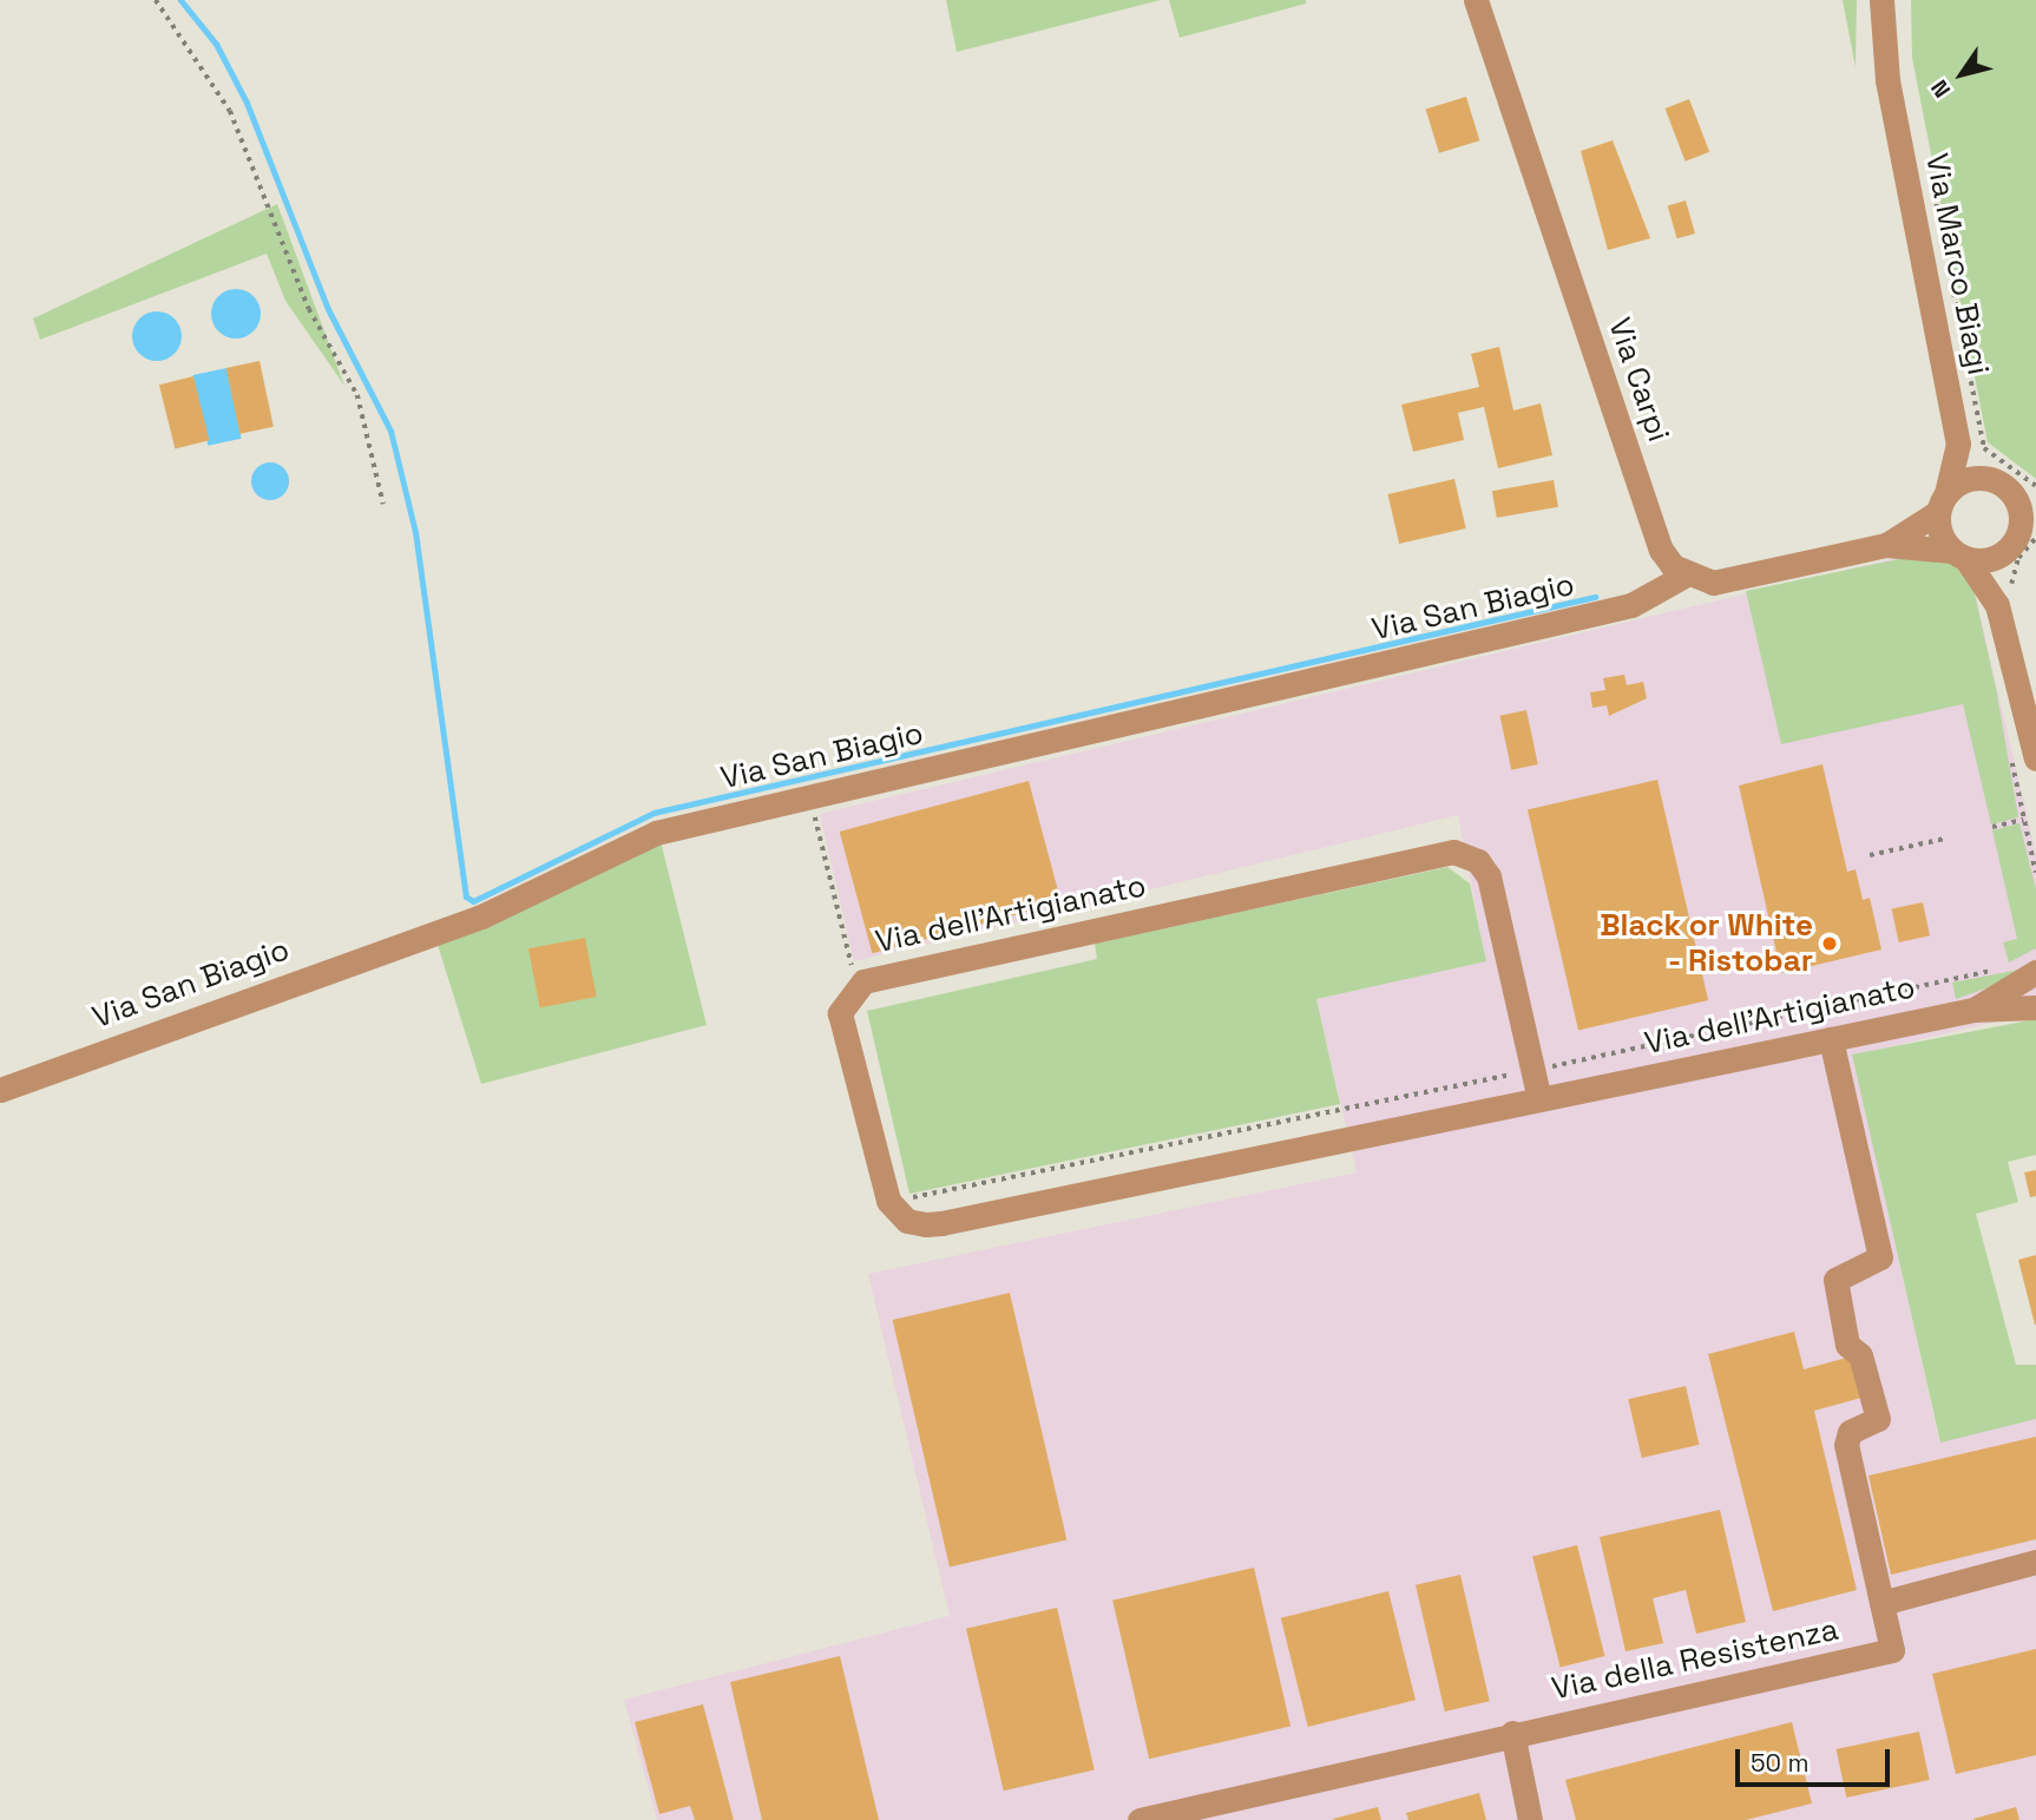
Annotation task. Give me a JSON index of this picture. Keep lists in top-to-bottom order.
{
  "streets": {
    "street": [
      "Via Marco Biagi",
      "Via Carpi",
      "Via San Biagio",
      "Via dell'Artigianato",
      "Via della Resistenza"
    ]
  },
  "crossings": [
    ["Via Carpi", "Via San Biagio"]
  ],
  "places": ["Black or White - Ristobar"],
  "scale_bar": "50 m",
  "north": "bottom left"
}
